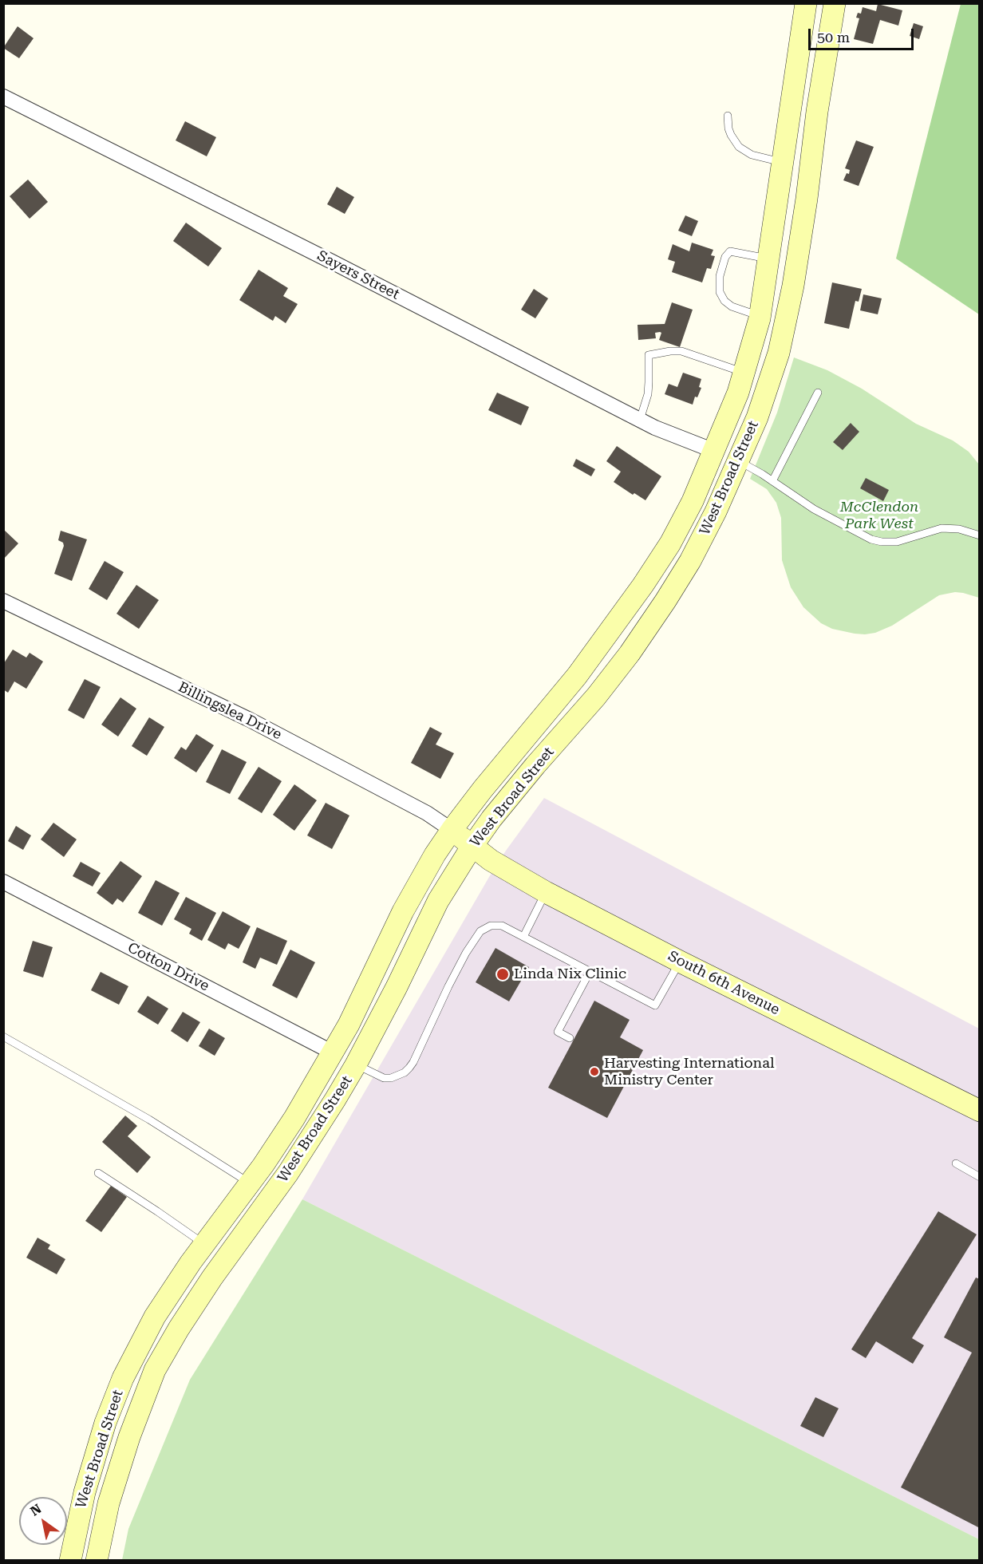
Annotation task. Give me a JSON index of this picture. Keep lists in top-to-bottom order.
{
  "streets": {
    "main road": ["West Broad Street", "South 6th Avenue"],
    "street": ["Sayers Street", "Billingslea Drive", "Cotton Drive"]
  },
  "crossings": [
    ["Sayers Street", "West Broad Street"],
    ["West Broad Street", "Billingslea Drive"],
    ["West Broad Street", "Cotton Drive"],
    ["West Broad Street", "South 6th Avenue"],
    ["Billingslea Drive", "South 6th Avenue"]
  ],
  "parks": ["McClendon Park West"],
  "places": ["Linda Nix Clinic", "Harvesting International Ministry Center"],
  "scale_bar": "50 m",
  "north": "top left"
}
